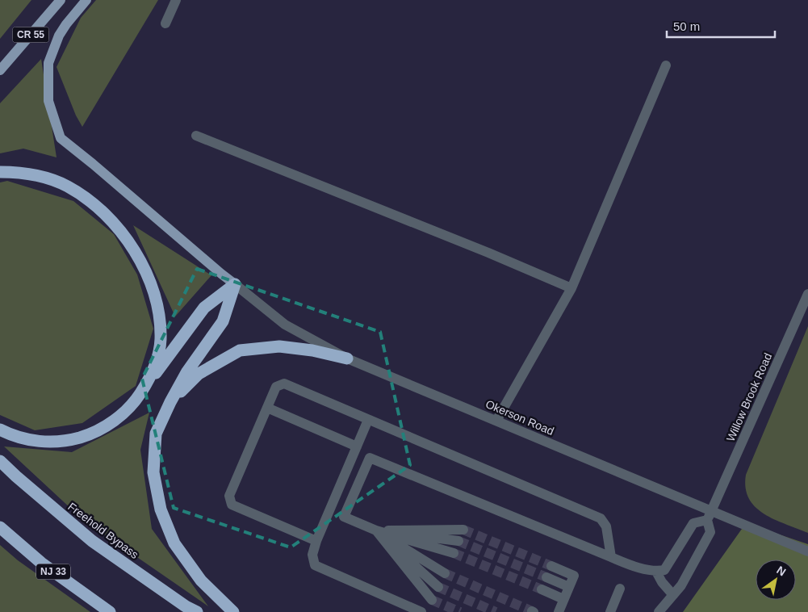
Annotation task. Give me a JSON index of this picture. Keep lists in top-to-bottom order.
{
  "streets": {
    "highway": ["Freehold Bypass", "NJ 33"],
    "main road": ["CR 55"],
    "street": ["Willow Brook Road", "Okerson Road"]
  },
  "crossings": [
    ["Willow Brook Road", "Okerson Road"]
  ],
  "scale_bar": "50 m",
  "north": "top right"
}
